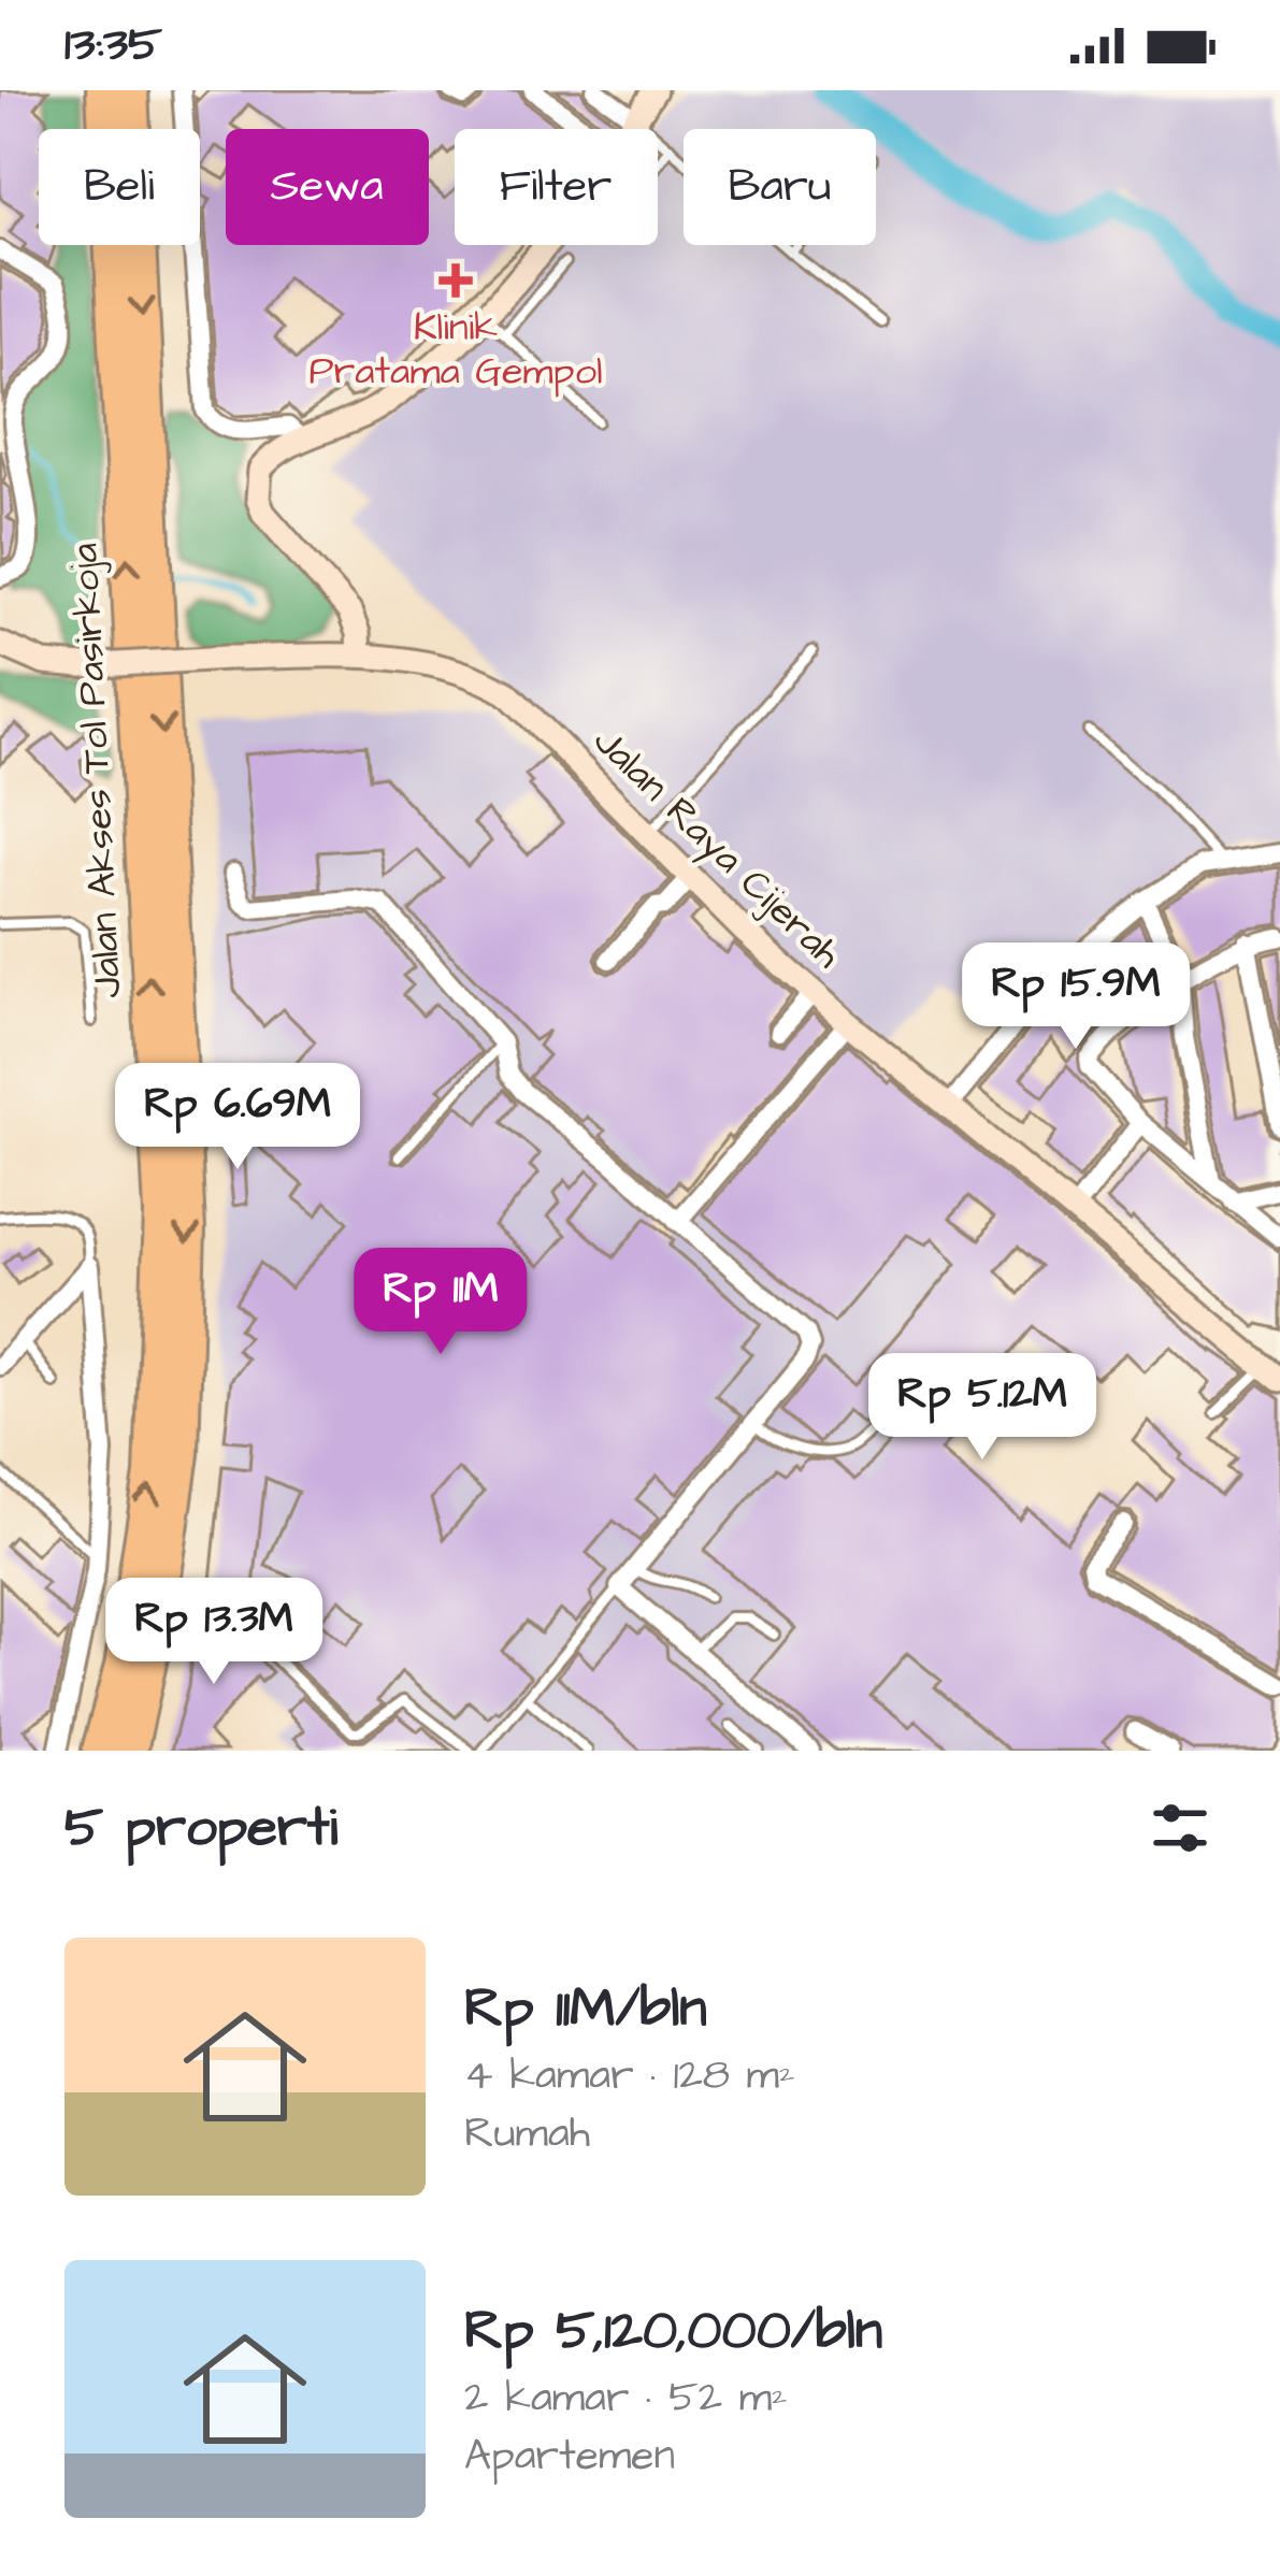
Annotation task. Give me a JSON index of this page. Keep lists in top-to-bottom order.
{
  "streets": {
    "highway": ["Jalan Akses Tol Pasirkoja"],
    "main road": ["Jalan Raya Cijerah"]
  },
  "places": {
    "health": ["Klinik Pratama Gempol"]
  },
  "page": {
    "status": "13:35",
    "chip": [
      "Beli",
      "Sewa",
      "Filter",
      "Baru"
    ],
    "price": [
      "Rp 15.9M",
      "Rp 6.69M",
      "Rp 11M",
      "Rp 5.12M",
      "Rp 13.3M"
    ],
    "heading": "5 properti",
    "list": [
      {
        "name": "Rp 11M/bln",
        "note": "4 kamar · 128 m² · Rumah"
      },
      {
        "name": "Rp 5,120,000/bln",
        "note": "2 kamar · 52 m² · Apartemen"
      }
    ]
  }
}
